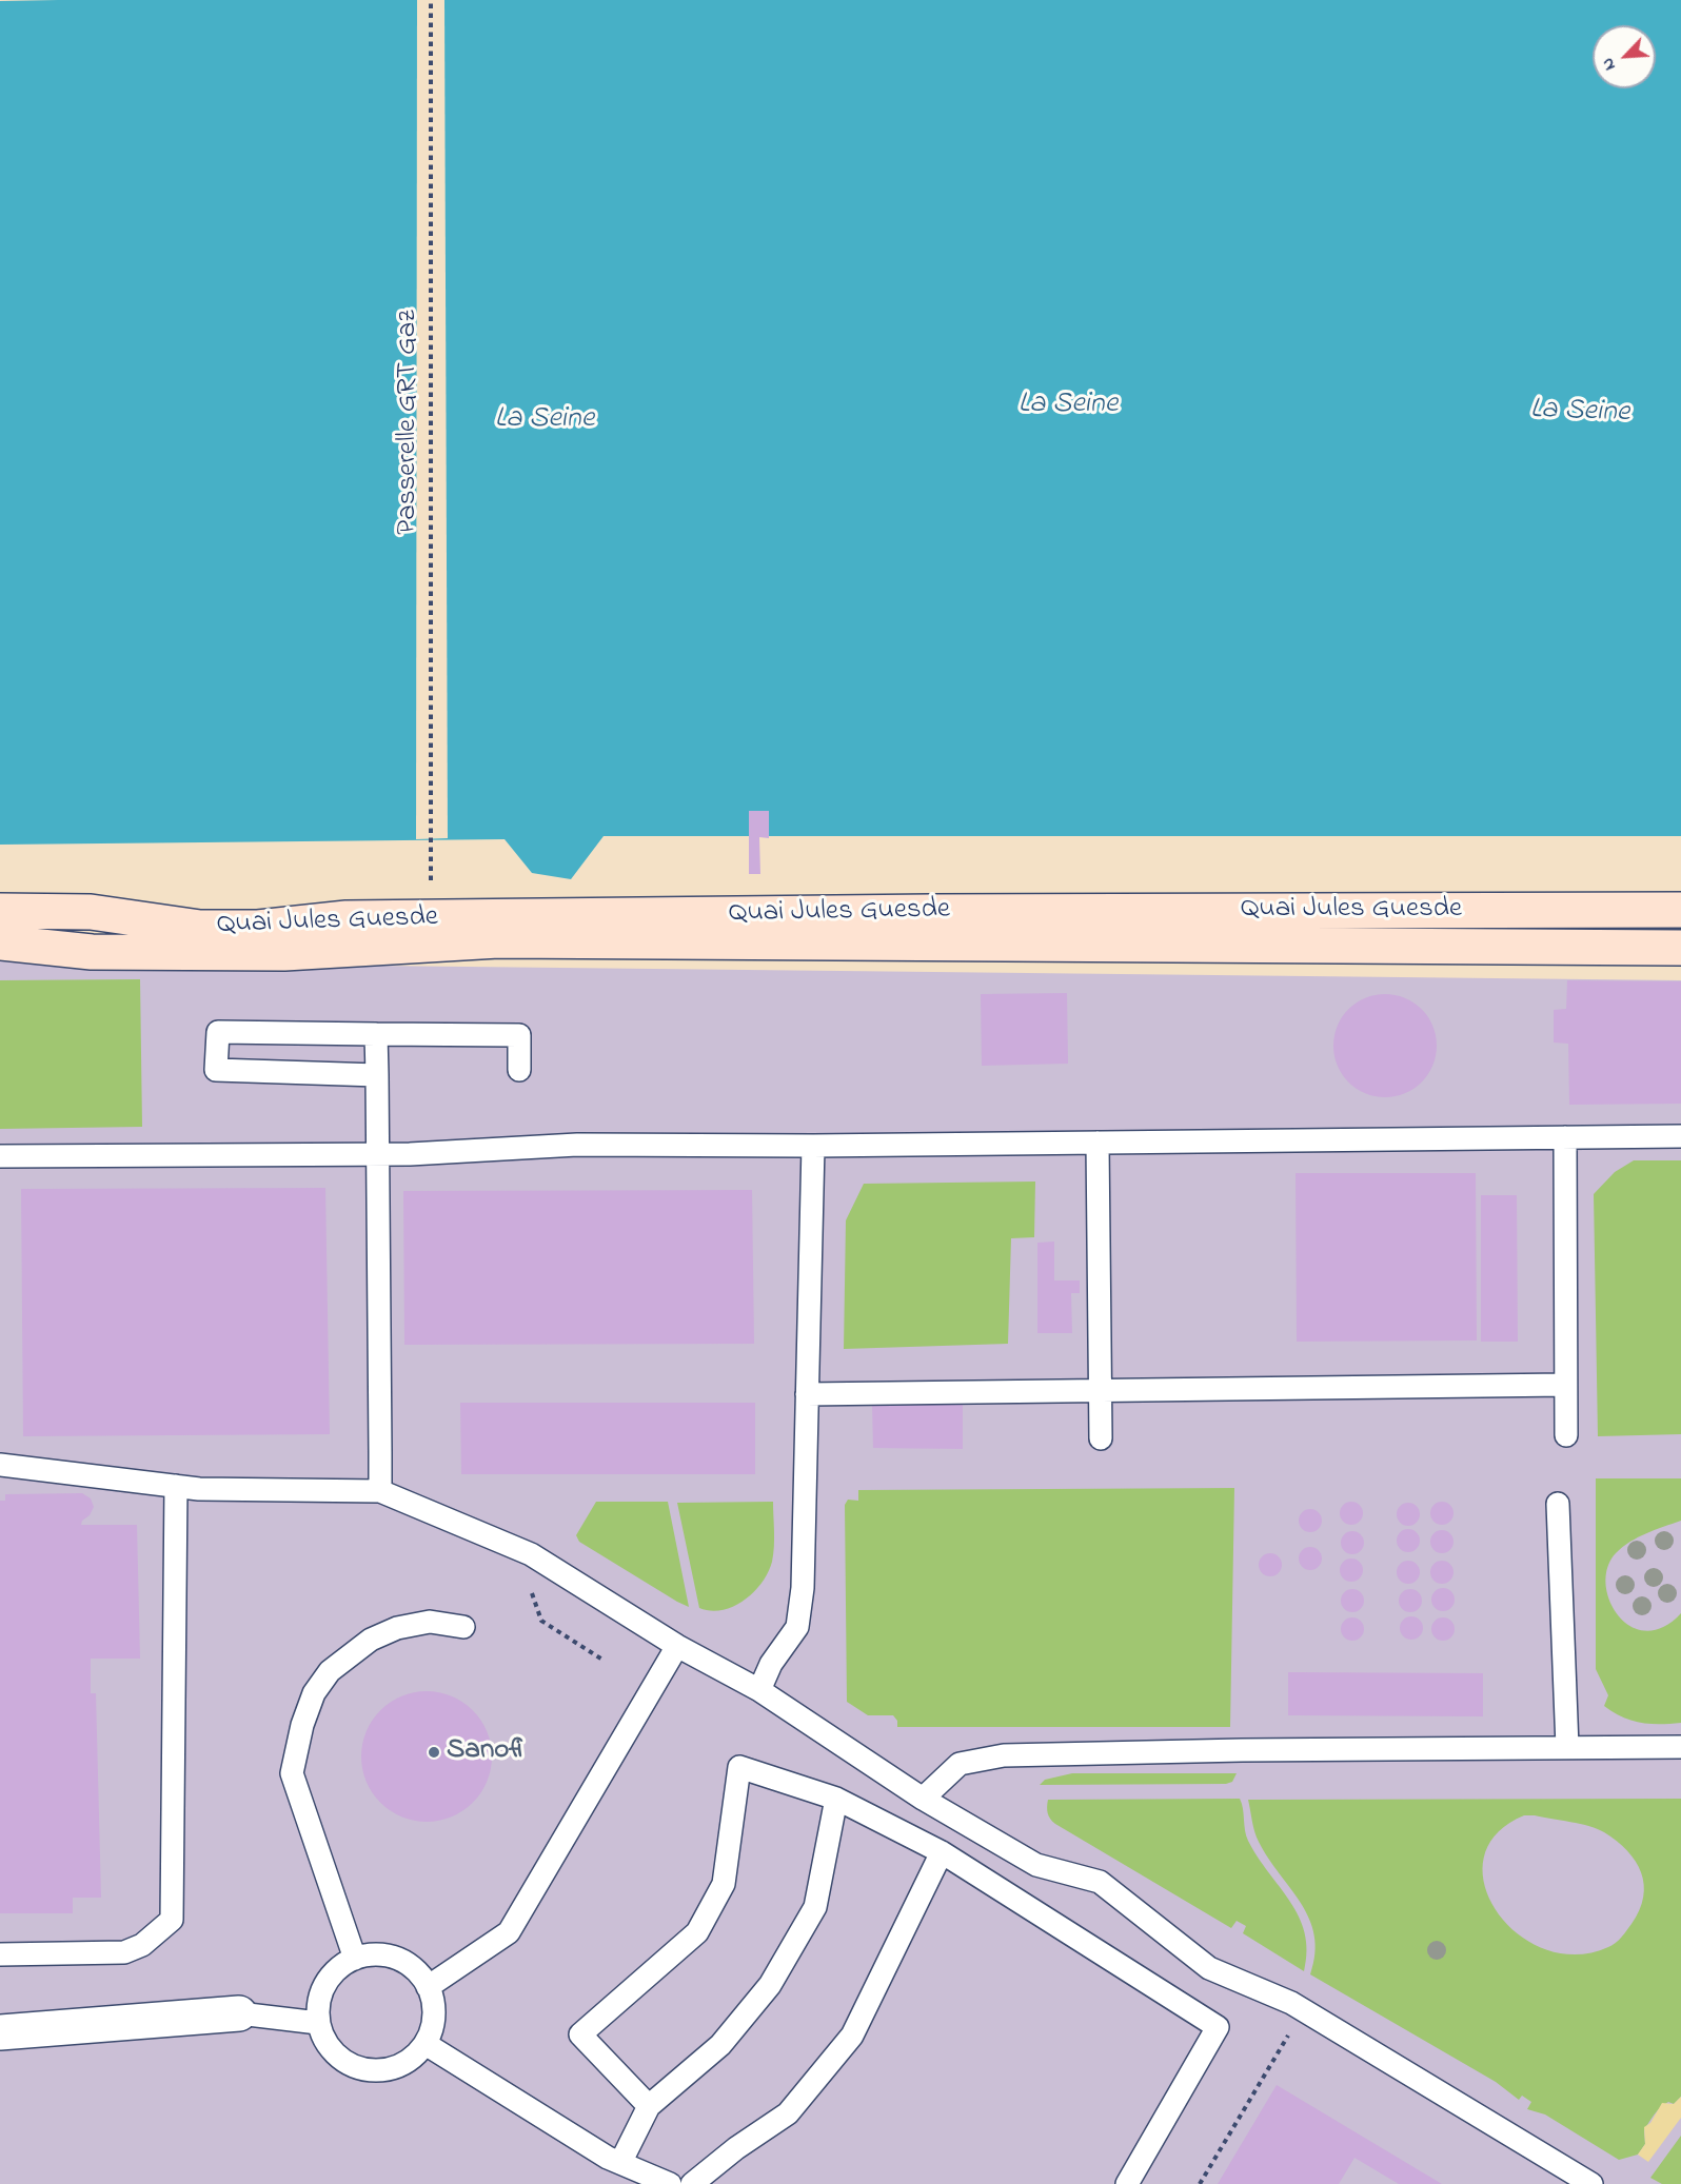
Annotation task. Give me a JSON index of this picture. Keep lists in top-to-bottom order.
{
  "streets": {
    "main road": ["Quai Jules Guesde"],
    "path": ["Passerelle GRT Gaz"]
  },
  "water": ["La Seine"],
  "places": ["Sanofi"],
  "north": "bottom left"
}
